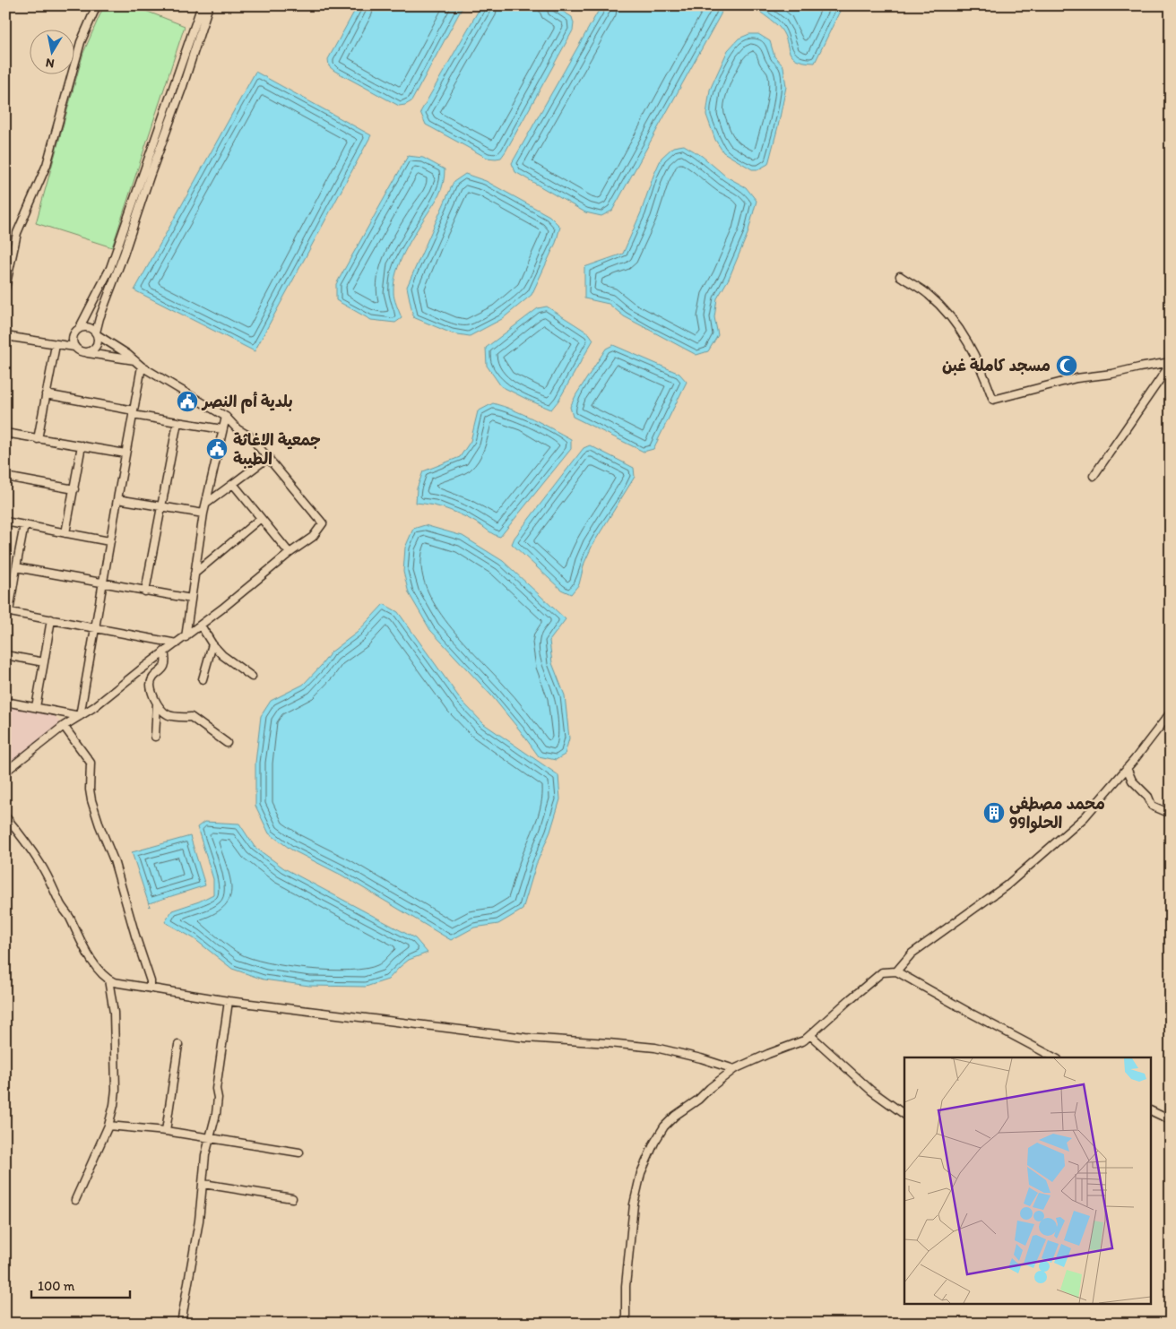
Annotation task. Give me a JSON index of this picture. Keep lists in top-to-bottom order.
{
  "places": {
    "mosque": ["مسجد كاملة غبن"],
    "public building": ["بلدية أم النصر", "جمعية الاغاثة الطيبة"],
    "building": ["محمد مصطفى الحلوا99"]
  },
  "scale_bar": "100 m",
  "north": "bottom"
}
